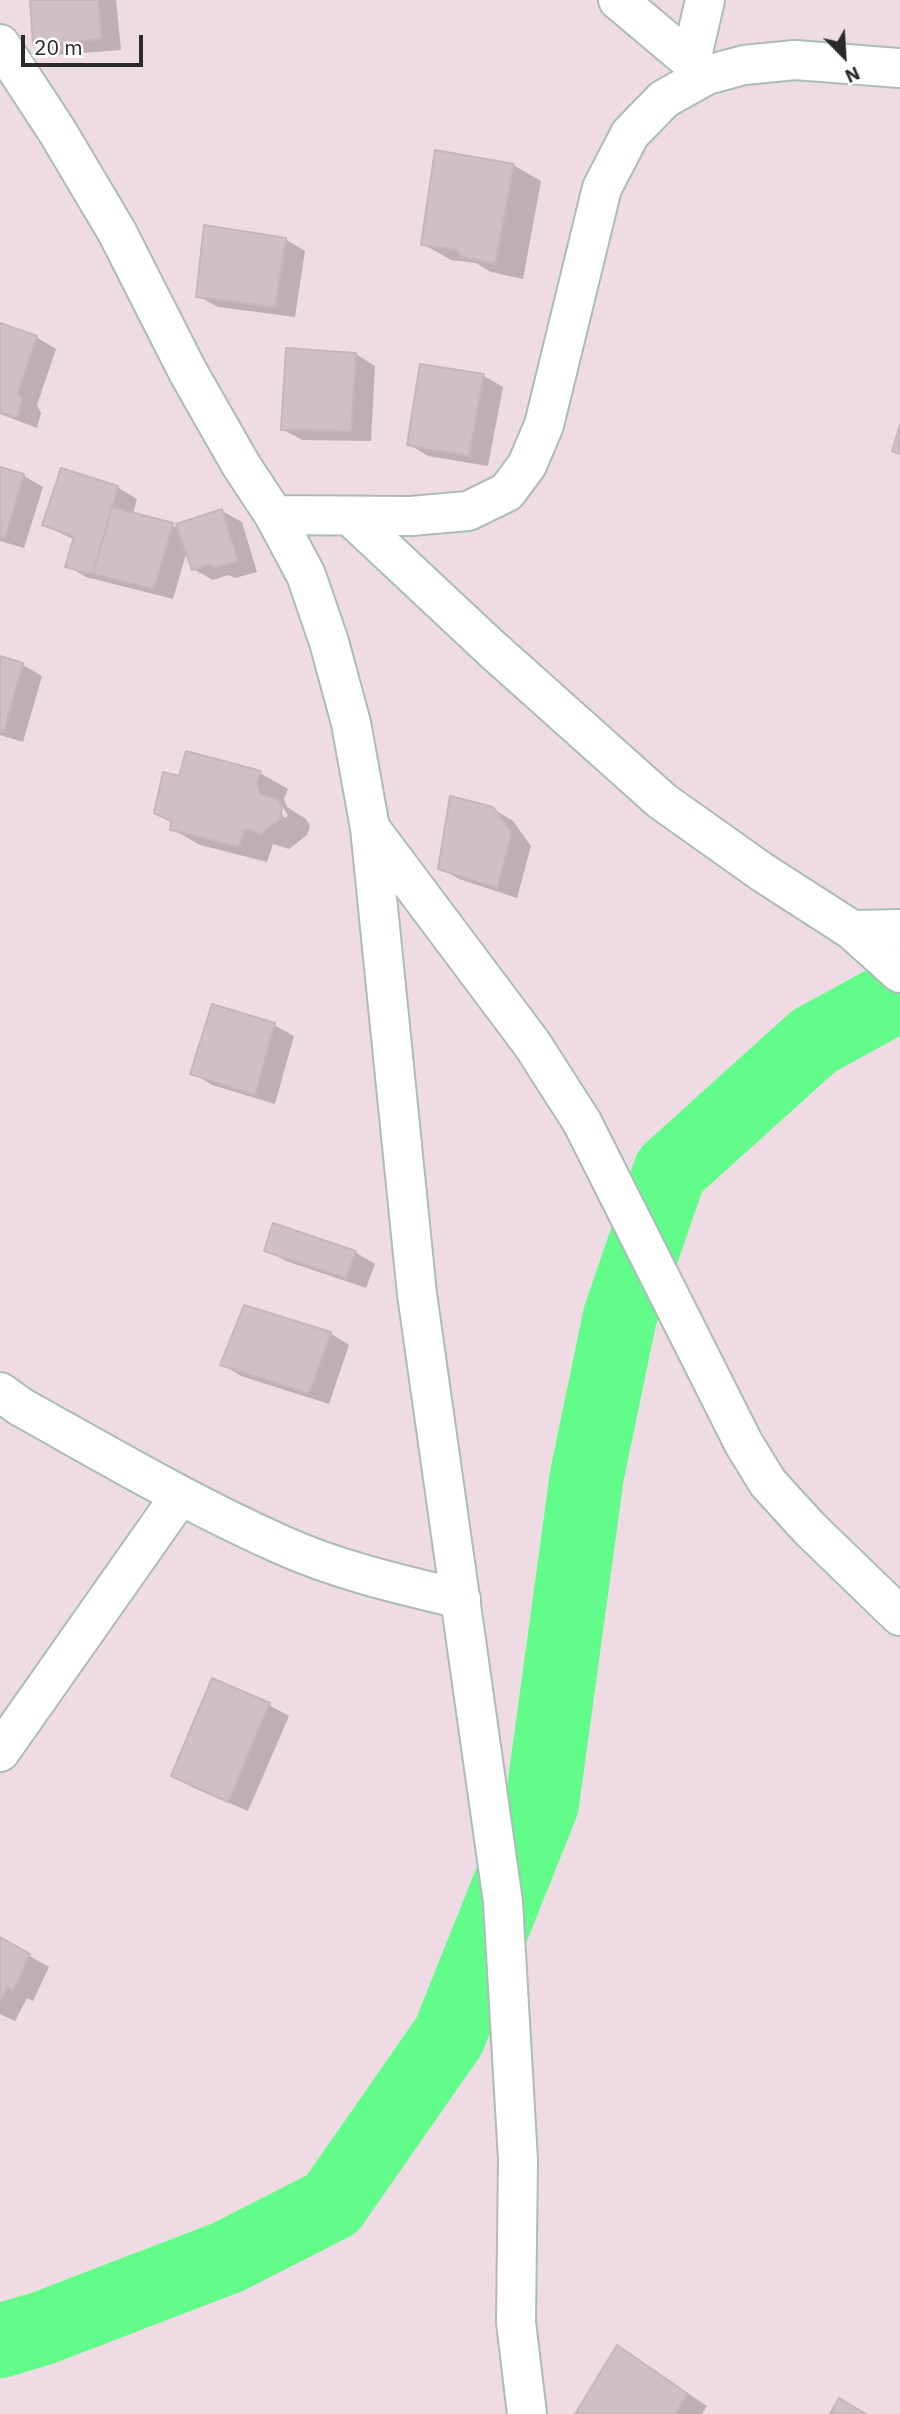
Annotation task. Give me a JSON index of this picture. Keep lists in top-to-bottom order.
{
  "scale_bar": "20 m",
  "north": "bottom right"
}
